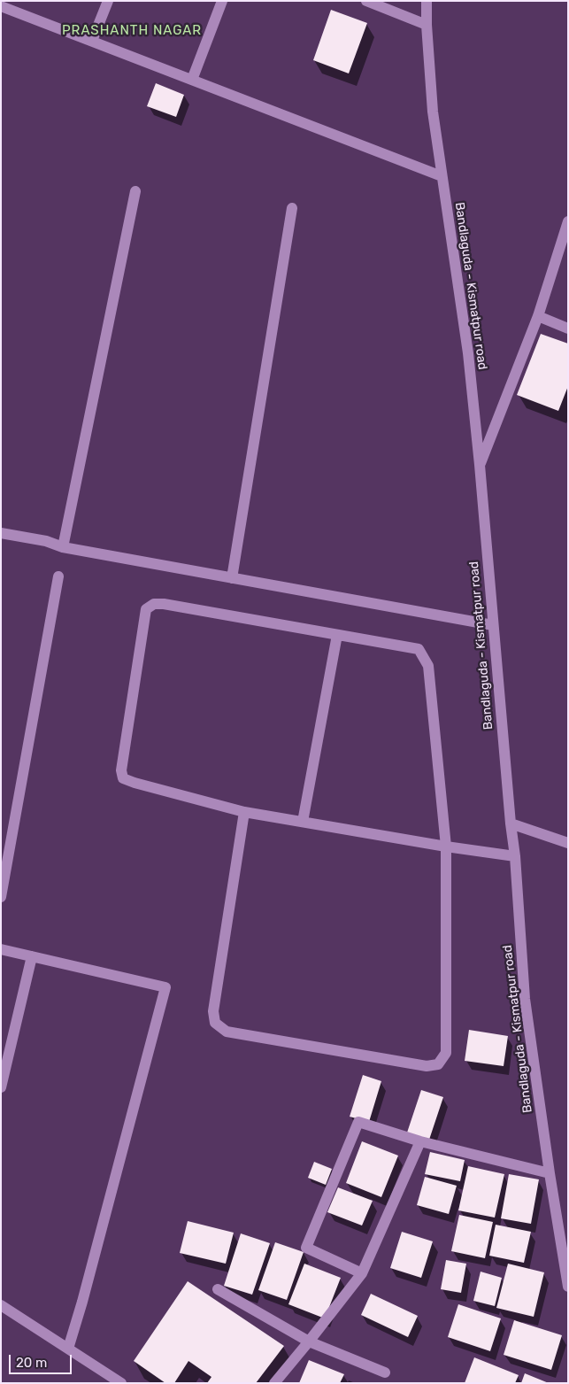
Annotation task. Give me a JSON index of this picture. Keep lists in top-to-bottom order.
{
  "streets": {
    "street": ["Bandlaguda - Kismatpur road"]
  },
  "districts": ["PRASHANTH NAGAR"],
  "scale_bar": "20 m"
}
